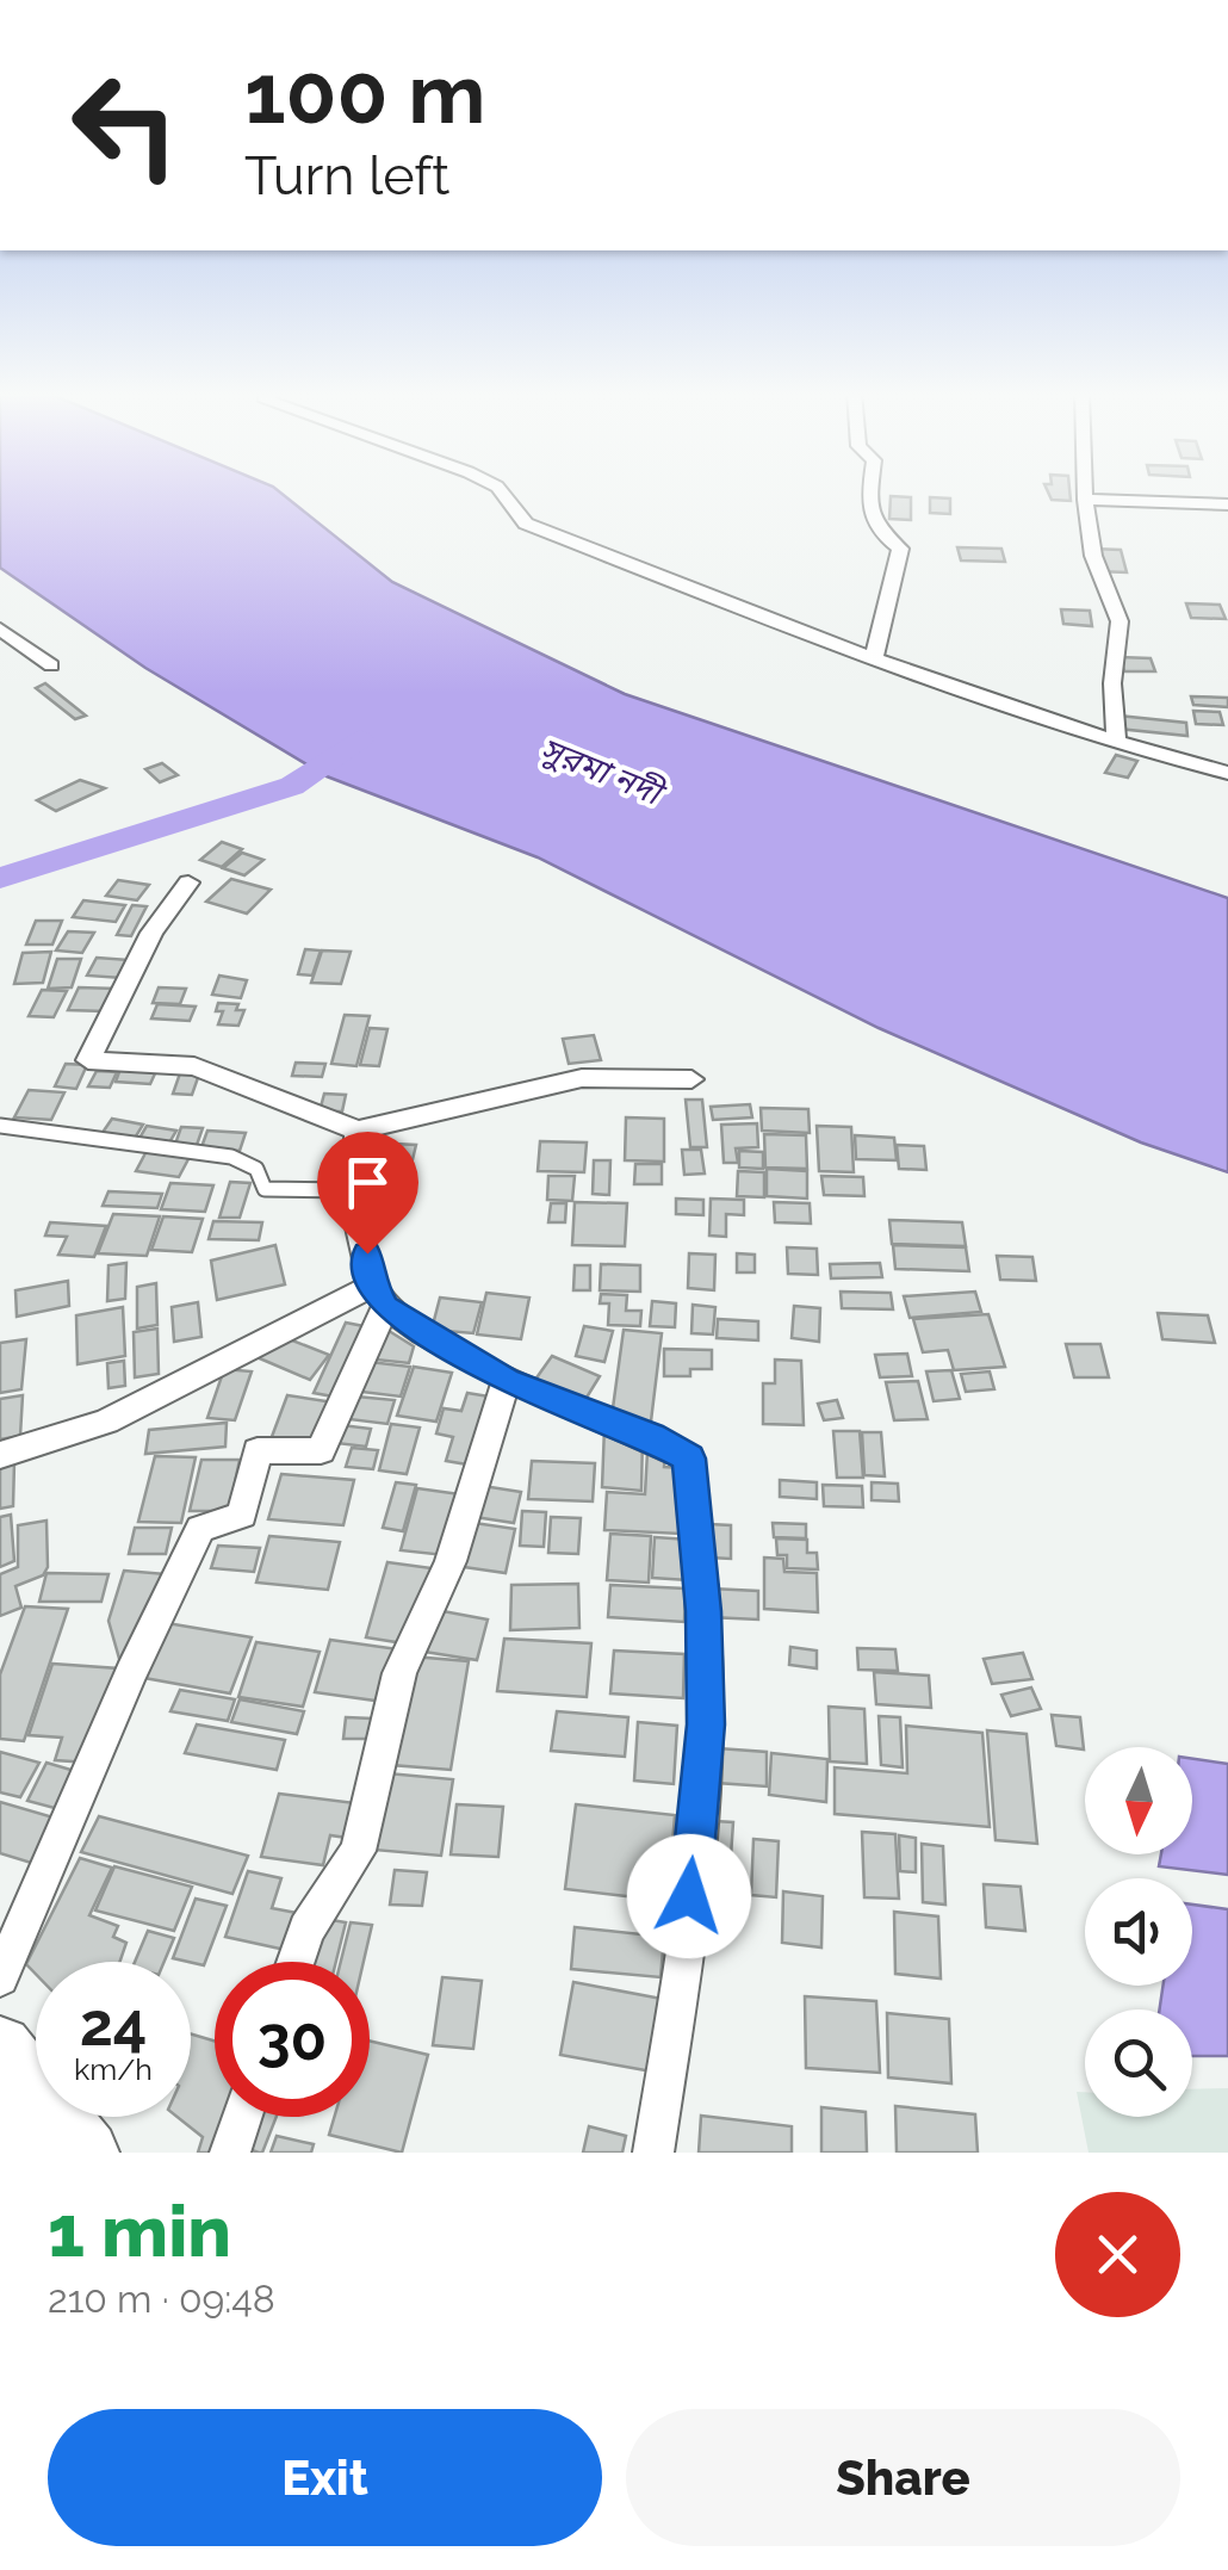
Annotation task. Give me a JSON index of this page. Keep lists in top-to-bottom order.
{
  "water": ["সুরমা নদী"],
  "north": "bottom",
  "page": {
    "turn": ["100 m", "Turn left"],
    "speed": "24 km/h",
    "limit": "30",
    "heading": ["1 min", "210 m · 09:48"],
    "buttons": ["Exit", "Share"]
  }
}
